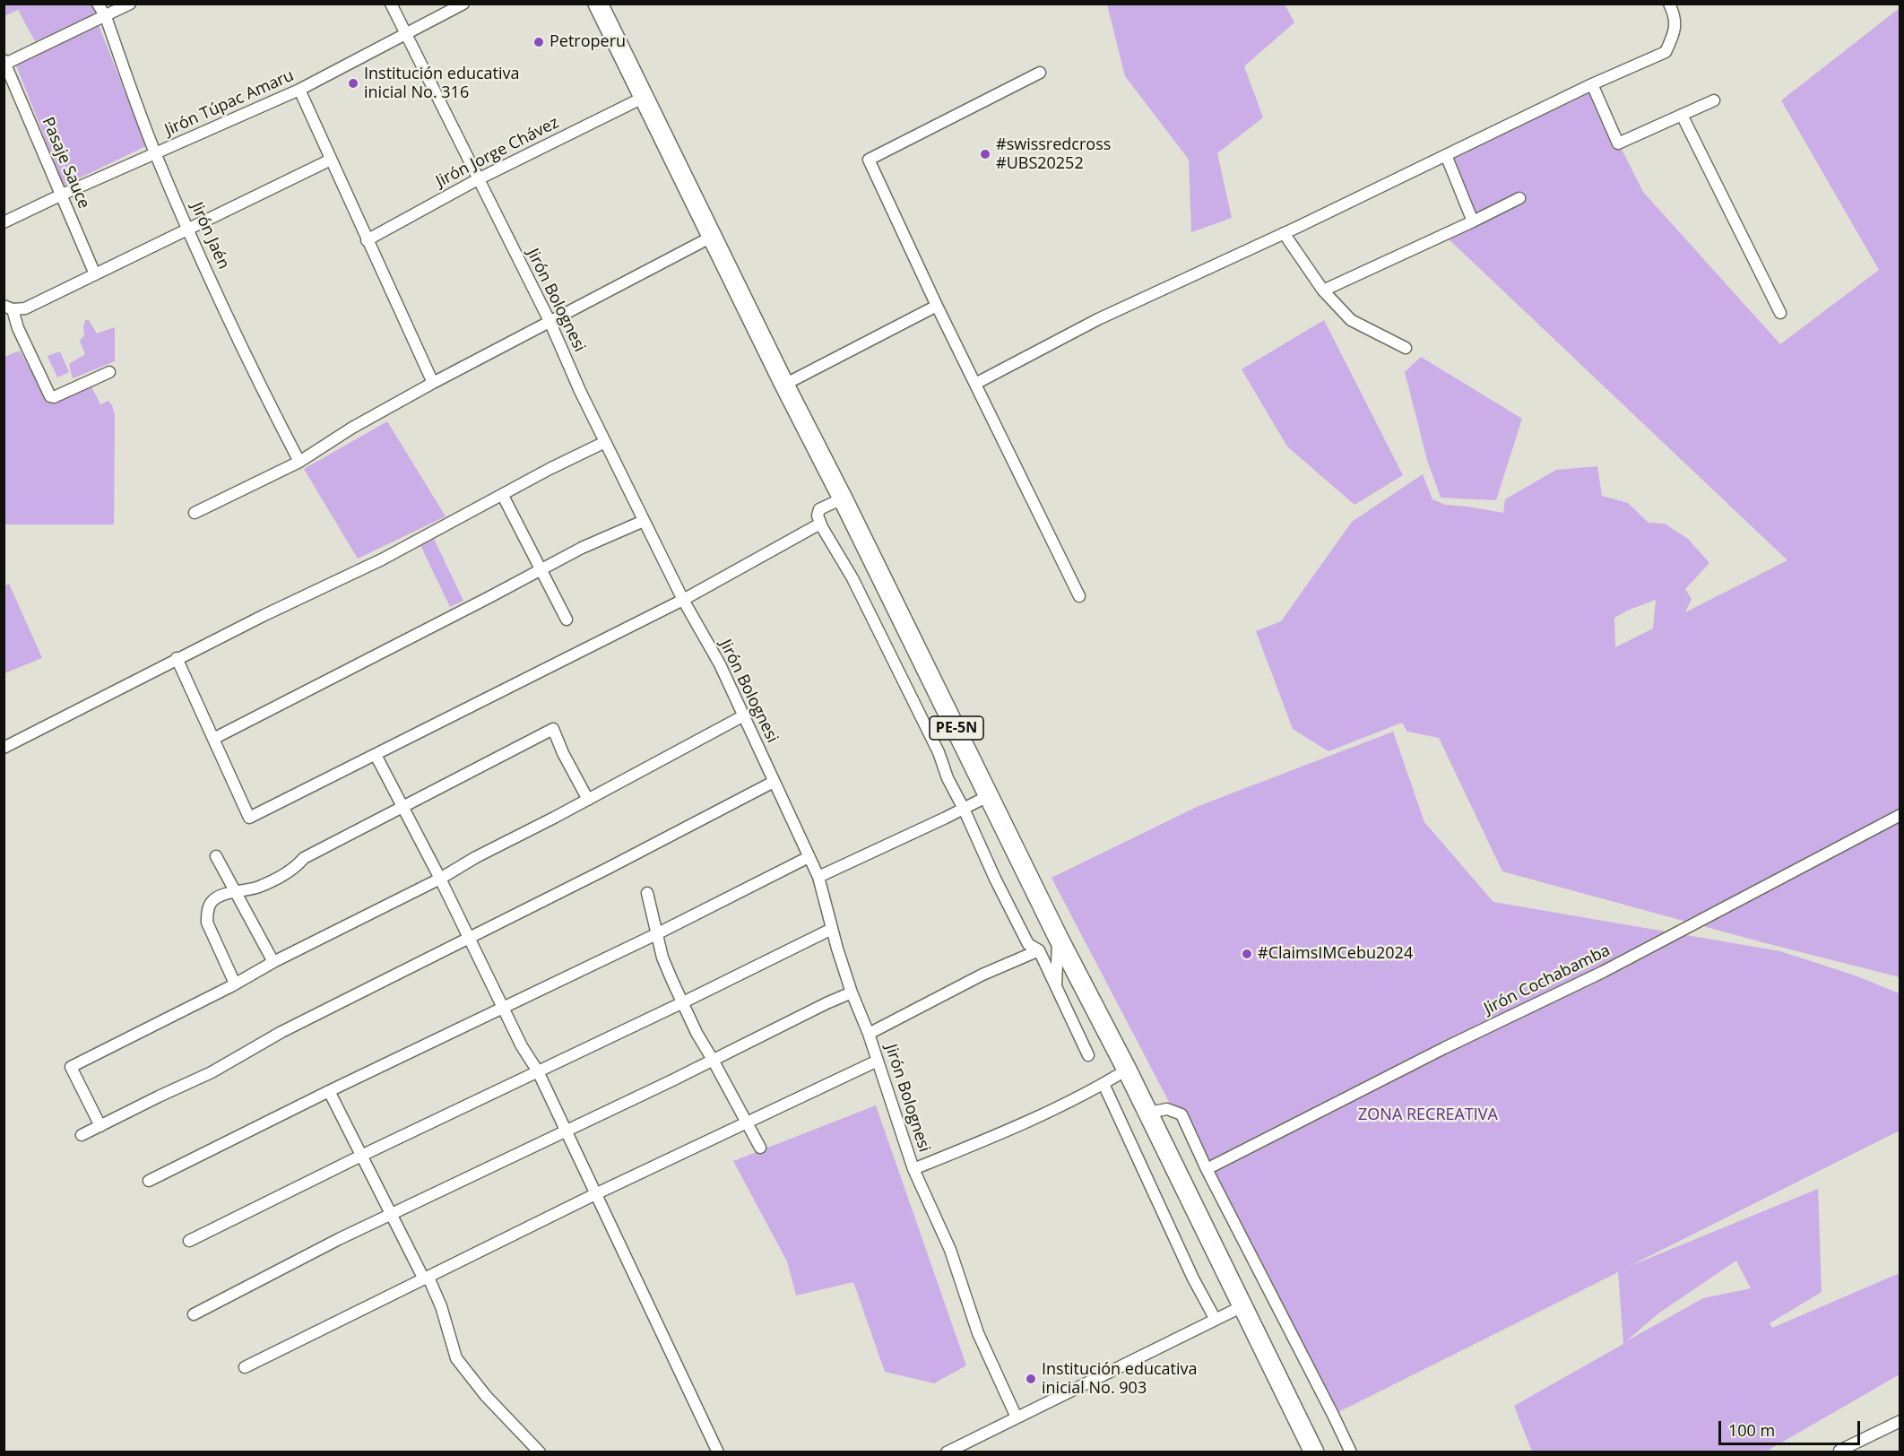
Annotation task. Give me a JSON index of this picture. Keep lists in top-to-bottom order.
{
  "streets": {
    "highway": ["PE-5N"],
    "street": [
      "Jirón Túpac Amaru",
      "Jirón Jorge Chávez",
      "Pasaje Sauce",
      "Jirón Jaén",
      "Jirón Bolognesi",
      "Jirón Cochabamba"
    ]
  },
  "crossings": [
    ["Jirón Túpac Amaru", "Pasaje Sauce"],
    ["Jirón Túpac Amaru", "Jirón Jaén"],
    ["Jirón Túpac Amaru", "Jirón Bolognesi"],
    ["Jirón Jorge Chávez", "Jirón Bolognesi"],
    ["Jirón Jorge Chávez", "PE-5N"]
  ],
  "parks": ["ZONA RECREATIVA"],
  "places": [
    "Petroperu",
    "Institución educativa inicial No. 316",
    "#swissredcross #UBS20252",
    "#ClaimsIMCebu2024",
    "Institución educativa inicial No. 903"
  ],
  "scale_bar": "100 m"
}
